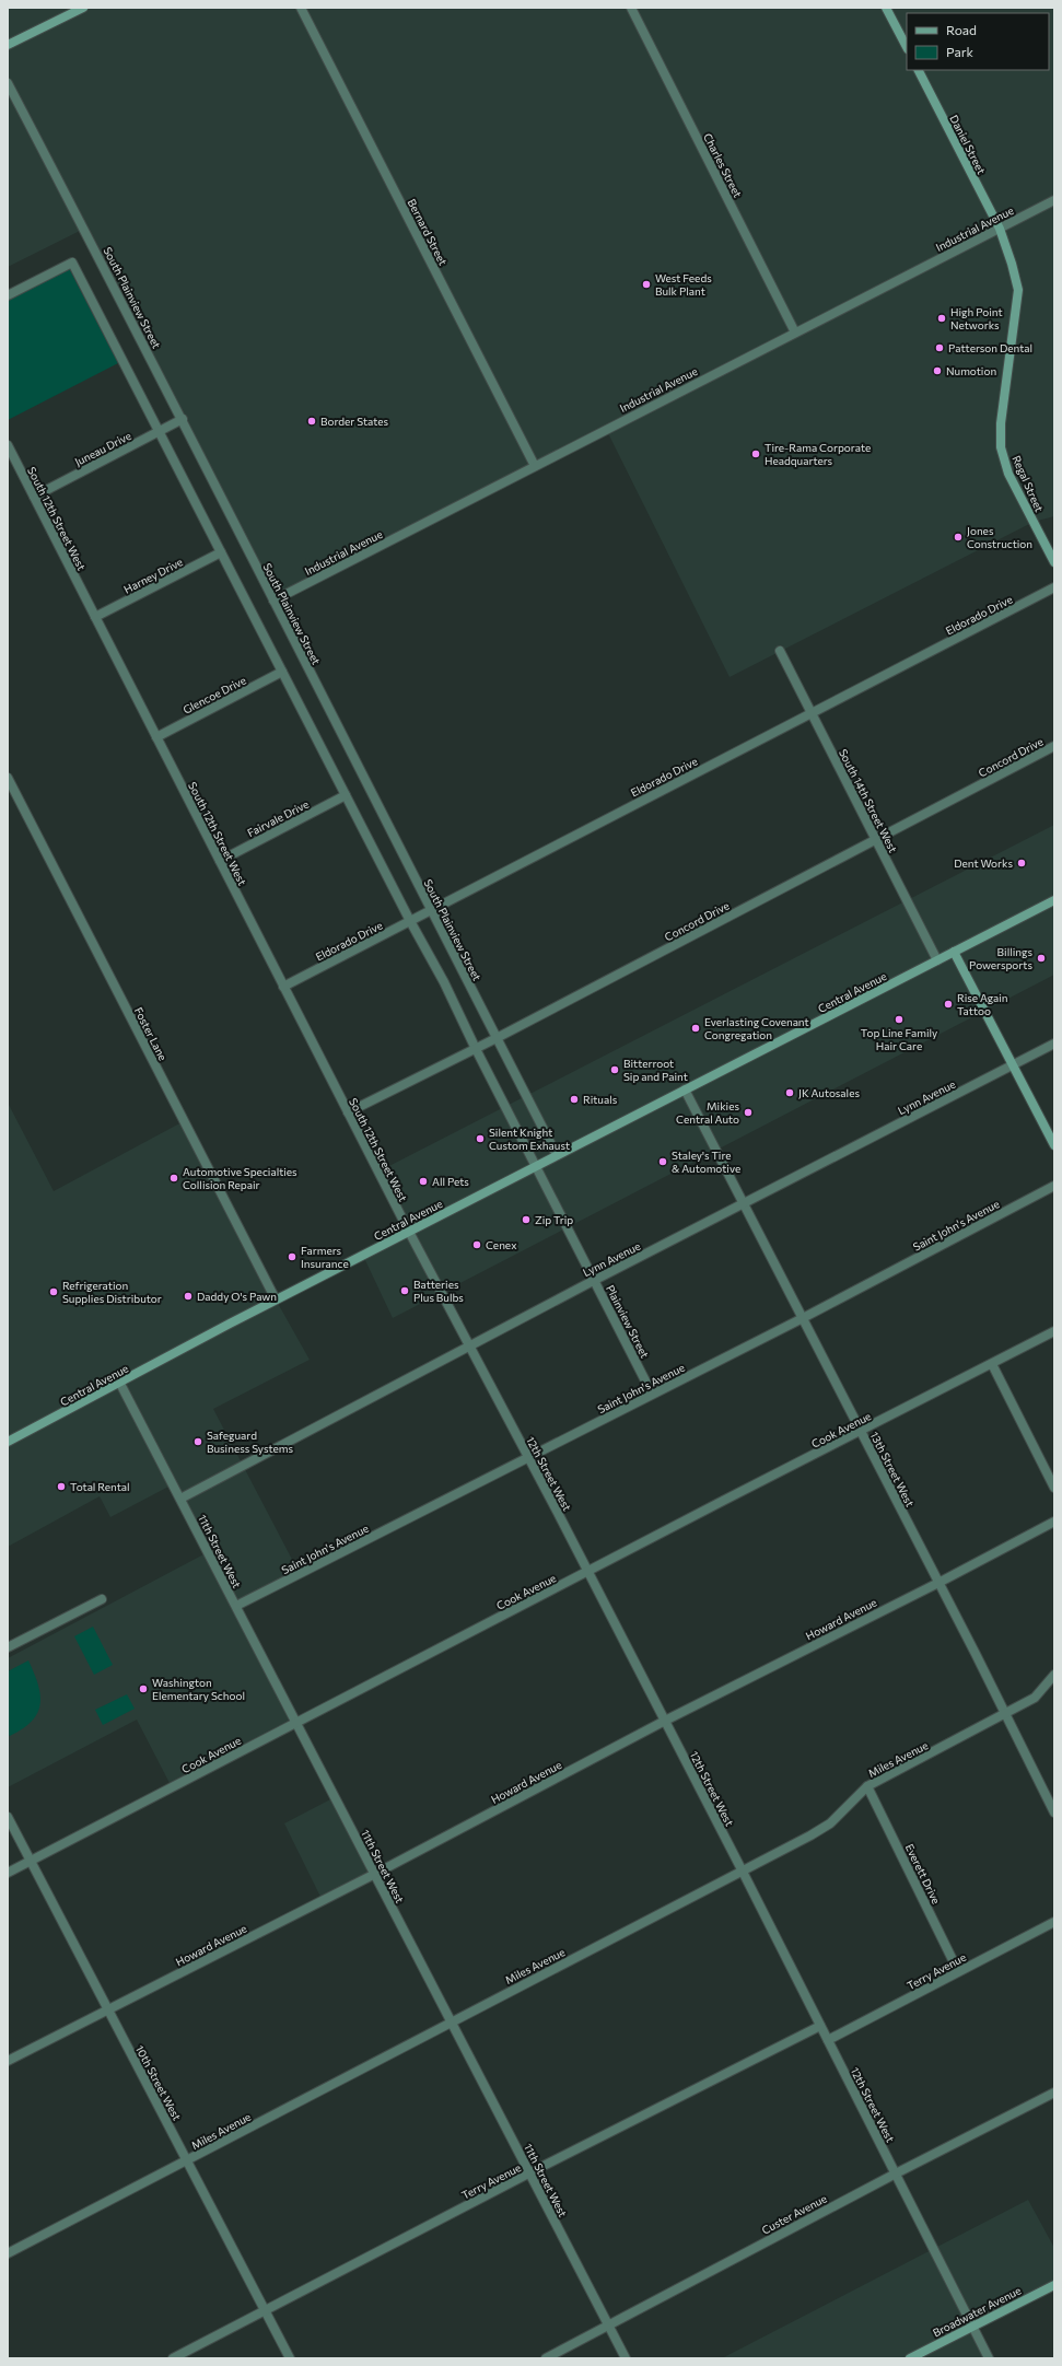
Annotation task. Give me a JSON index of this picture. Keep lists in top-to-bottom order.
{
  "streets": {
    "main road": [
      "Daniel Street",
      "Regal Street",
      "Central Avenue",
      "Broadwater Avenue"
    ],
    "street": [
      "Charles Street",
      "Industrial Avenue",
      "Bernard Street",
      "South Plainview Street",
      "Juneau Drive",
      "South 12th Street West",
      "Harney Drive",
      "Eldorado Drive",
      "Glencoe Drive",
      "Concord Drive",
      "South 14th Street West",
      "Fairvale Drive",
      "Foster Lane",
      "Lynn Avenue",
      "Saint John's Avenue",
      "Plainview Street",
      "Cook Avenue",
      "13th Street West",
      "12th Street West",
      "11th Street West",
      "Howard Avenue",
      "Miles Avenue",
      "Everett Drive",
      "Terry Avenue",
      "10th Street West",
      "Custer Avenue"
    ]
  },
  "crossings": [
    ["Daniel Street", "Industrial Avenue"],
    ["Daniel Street", "Regal Street"],
    ["Charles Street", "Industrial Avenue"],
    ["Industrial Avenue", "Bernard Street"],
    ["Industrial Avenue", "South Plainview Street"],
    ["Industrial Avenue", "Regal Street"],
    ["South Plainview Street", "Juneau Drive"],
    ["South Plainview Street", "Eldorado Drive"],
    ["South Plainview Street", "Concord Drive"],
    ["South Plainview Street", "Central Avenue"],
    ["Juneau Drive", "South 12th Street West"],
    ["South 12th Street West", "Harney Drive"],
    ["South 12th Street West", "Eldorado Drive"],
    ["South 12th Street West", "Glencoe Drive"],
    ["South 12th Street West", "Concord Drive"],
    ["South 12th Street West", "Fairvale Drive"],
    ["South 12th Street West", "Central Avenue"],
    ["South 12th Street West", "12th Street West"],
    ["Eldorado Drive", "South 14th Street West"],
    ["Concord Drive", "South 14th Street West"],
    ["South 14th Street West", "Central Avenue"],
    ["Central Avenue", "Foster Lane"],
    ["Central Avenue", "Plainview Street"],
    ["Central Avenue", "13th Street West"],
    ["Central Avenue", "12th Street West"],
    ["Central Avenue", "11th Street West"],
    ["Lynn Avenue", "Plainview Street"],
    ["Lynn Avenue", "13th Street West"],
    ["Lynn Avenue", "12th Street West"],
    ["Lynn Avenue", "11th Street West"],
    ["Saint John's Avenue", "Plainview Street"],
    ["Saint John's Avenue", "13th Street West"],
    ["Saint John's Avenue", "12th Street West"],
    ["Saint John's Avenue", "11th Street West"],
    ["Cook Avenue", "13th Street West"],
    ["Cook Avenue", "12th Street West"],
    ["Cook Avenue", "11th Street West"],
    ["Cook Avenue", "10th Street West"],
    ["13th Street West", "Howard Avenue"],
    ["13th Street West", "Miles Avenue"],
    ["12th Street West", "Howard Avenue"],
    ["12th Street West", "Miles Avenue"],
    ["12th Street West", "Terry Avenue"],
    ["12th Street West", "Custer Avenue"],
    ["12th Street West", "Broadwater Avenue"],
    ["11th Street West", "Howard Avenue"],
    ["11th Street West", "Miles Avenue"],
    ["11th Street West", "Terry Avenue"],
    ["11th Street West", "Custer Avenue"],
    ["Howard Avenue", "10th Street West"],
    ["Miles Avenue", "Everett Drive"],
    ["Miles Avenue", "10th Street West"],
    ["Everett Drive", "Terry Avenue"],
    ["Terry Avenue", "10th Street West"]
  ],
  "places": [
    "West Feeds Bulk Plant",
    "High Point Networks",
    "Patterson Dental",
    "Numotion",
    "Border States",
    "Tire-Rama Corporate Headquarters",
    "Jones Construction",
    "Dent Works",
    "Billings Powersports",
    "Rise Again Tattoo",
    "Top Line Family Hair Care",
    "Everlasting Covenant Congregation",
    "Bitterroot Sip and Paint",
    "JK Autosales",
    "Rituals",
    "Mikies Central Auto",
    "Silent Knight Custom Exhaust",
    "Staley's Tire & Automotive",
    "Automotive Specialties Collision Repair",
    "All Pets",
    "Zip Trip",
    "Cenex",
    "Farmers Insurance",
    "Batteries Plus Bulbs",
    "Refrigeration Supplies Distributor",
    "Daddy O's Pawn",
    "Safeguard Business Systems",
    "Total Rental",
    "Washington Elementary School"
  ],
  "legend": ["Road", "Park"]
}
